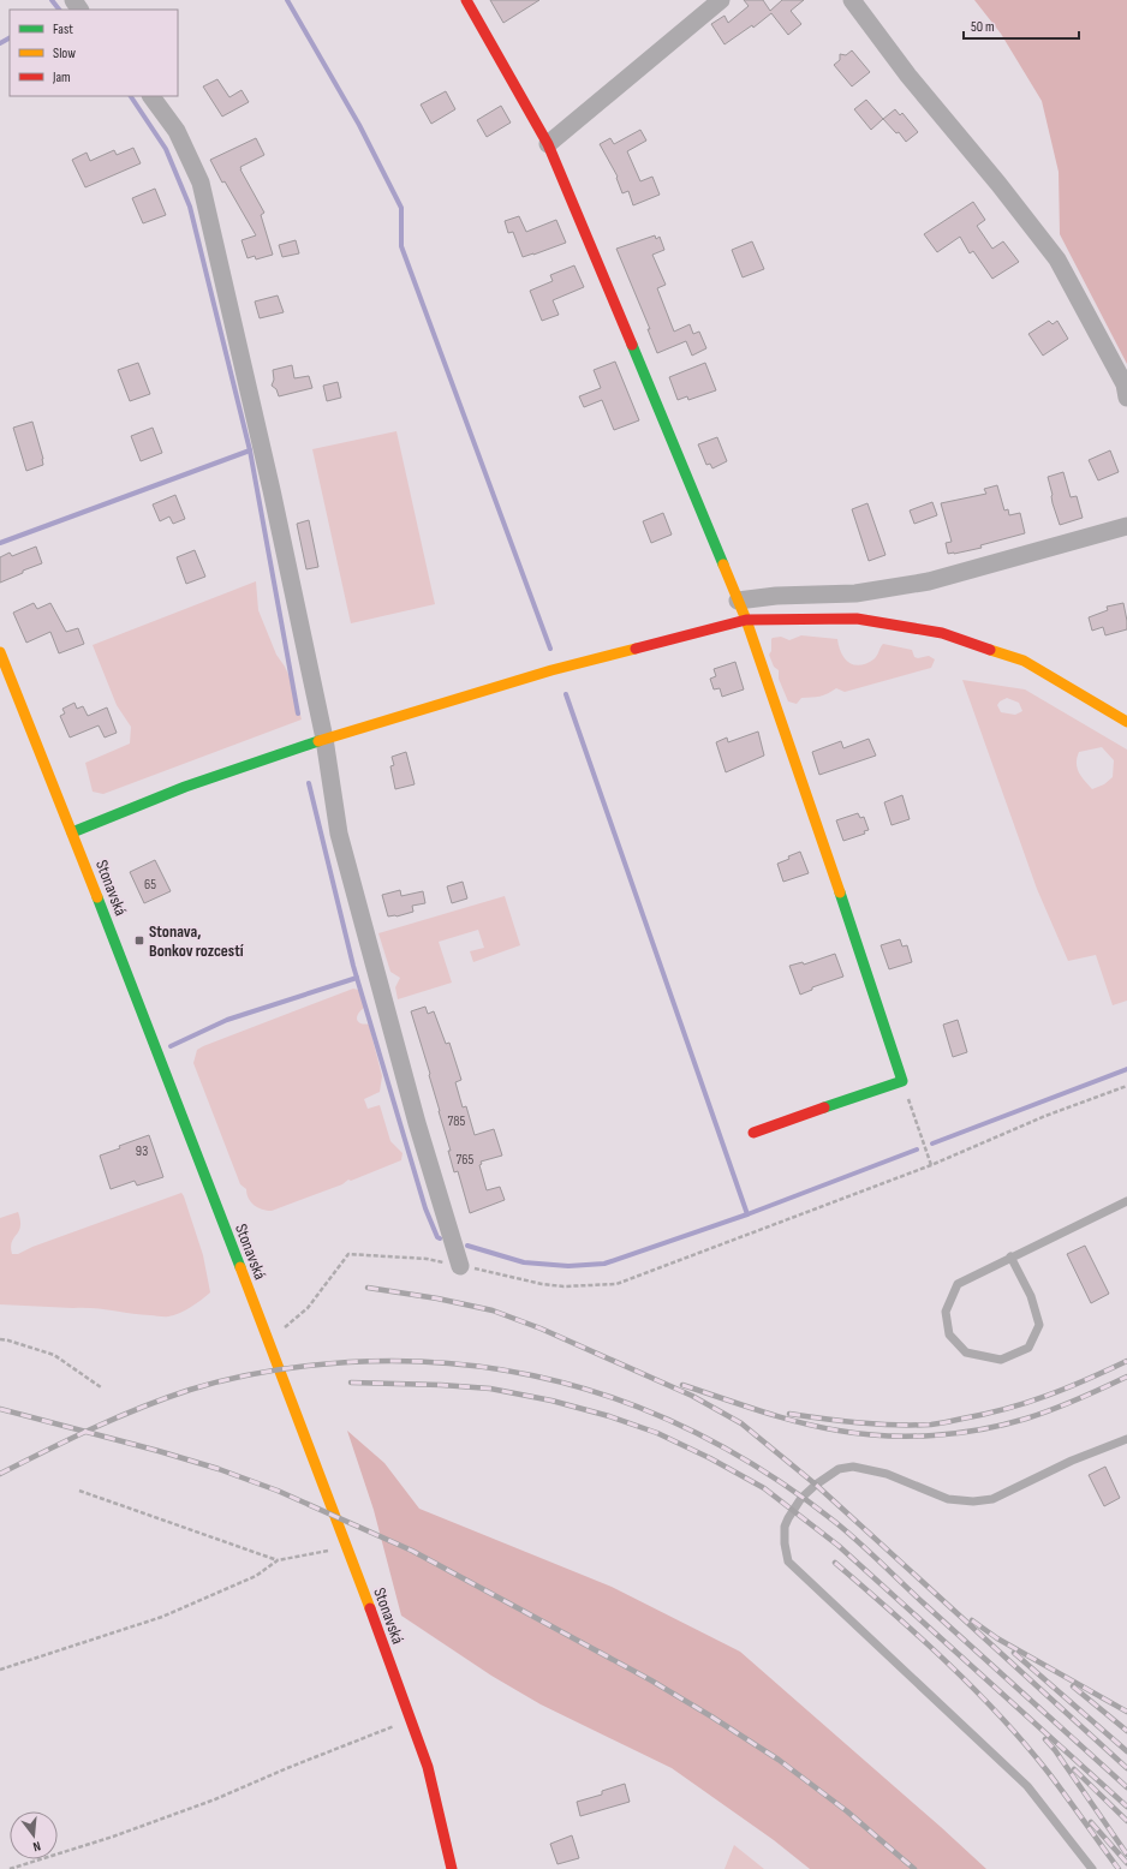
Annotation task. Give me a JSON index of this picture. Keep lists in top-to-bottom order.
{
  "streets": {
    "street": ["Stonavská"]
  },
  "places": {
    "transit": ["Stonava, Bonkov rozcestí"]
  },
  "house_numbers": [
    "65",
    "785",
    "93",
    "765"
  ],
  "legend": ["Fast", "Slow", "Jam"],
  "scale_bar": "50 m",
  "north": "bottom"
}
